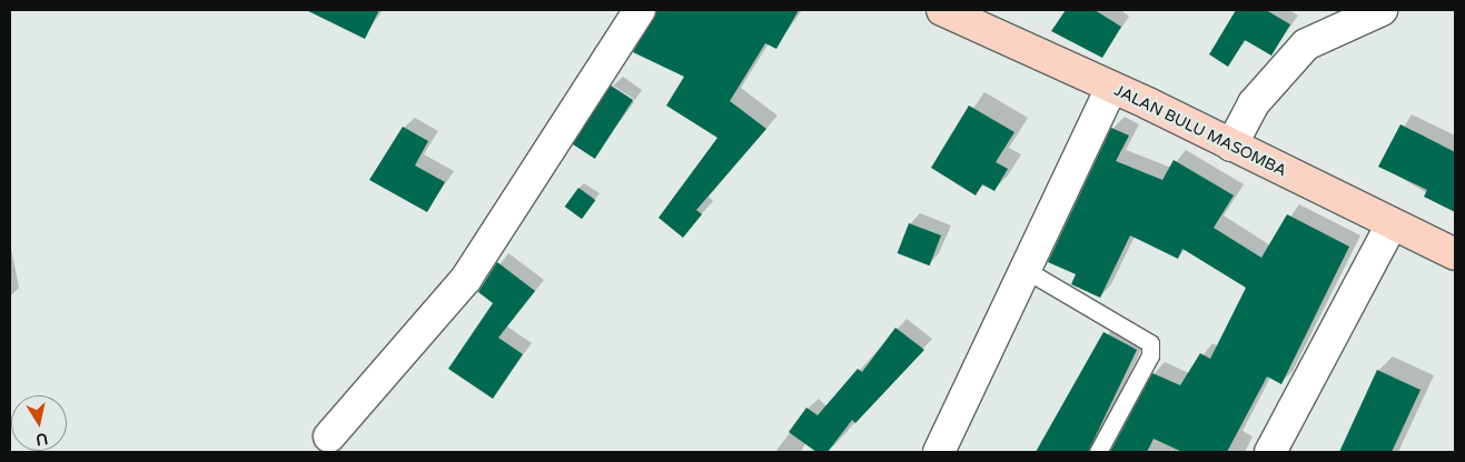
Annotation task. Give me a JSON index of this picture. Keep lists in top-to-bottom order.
{
  "streets": {
    "street": ["JALAN BULU MASOMBA"]
  },
  "north": "bottom"
}
